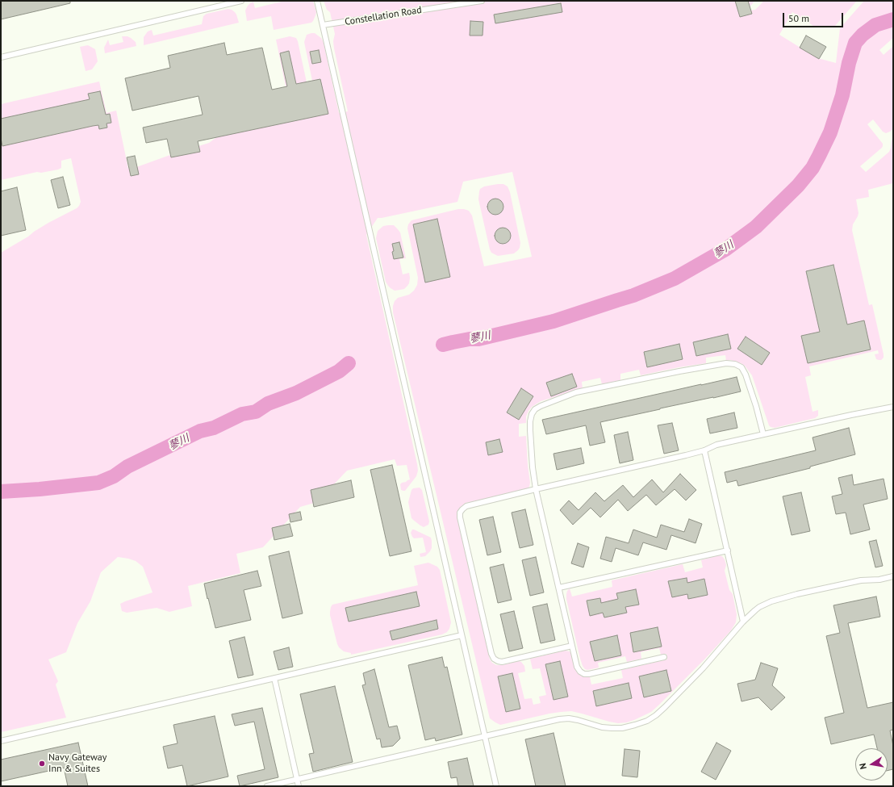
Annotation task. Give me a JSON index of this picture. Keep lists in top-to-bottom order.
{
  "streets": {
    "lane": ["Constellation Road"]
  },
  "water": ["蓼川"],
  "places": ["Navy Gateway Inn & Suites"],
  "scale_bar": "50 m",
  "north": "left"
}
